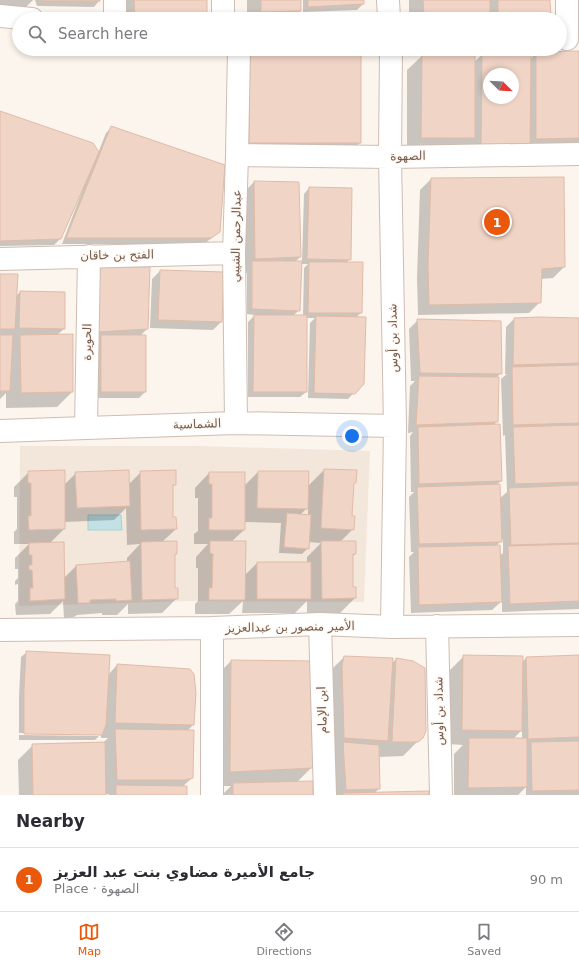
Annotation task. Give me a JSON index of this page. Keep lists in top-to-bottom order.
{
  "streets": {
    "street": [
      "الصهوة",
      "عبدالرحمن الشيبي",
      "الفتح بن خاقان",
      "شداد بن أوس",
      "الحويرة",
      "الشماسية",
      "الأمير منصور بن عبدالعزيز",
      "ابن الإمام"
    ]
  },
  "crossings": [
    ["الصهوة", "عبدالرحمن الشيبي"],
    ["الصهوة", "شداد بن أوس"],
    ["عبدالرحمن الشيبي", "الفتح بن خاقان"],
    ["عبدالرحمن الشيبي", "الشماسية"],
    ["الفتح بن خاقان", "الحويرة"],
    ["شداد بن أوس", "الشماسية"],
    ["شداد بن أوس", "الأمير منصور بن عبدالعزيز"],
    ["الحويرة", "الشماسية"],
    ["الأمير منصور بن عبدالعزيز", "ابن الإمام"]
  ],
  "north": "bottom right",
  "page": {
    "search": "Search here",
    "pins": "1",
    "heading": "Nearby",
    "list": [
      {
        "mark": "1",
        "name": "جامع الأميرة مضاوي بنت عبد العزيز",
        "note": "Place · الصهوة",
        "value": "90 m"
      }
    ],
    "nav": ["Map", "Directions", "Saved"]
  }
}
